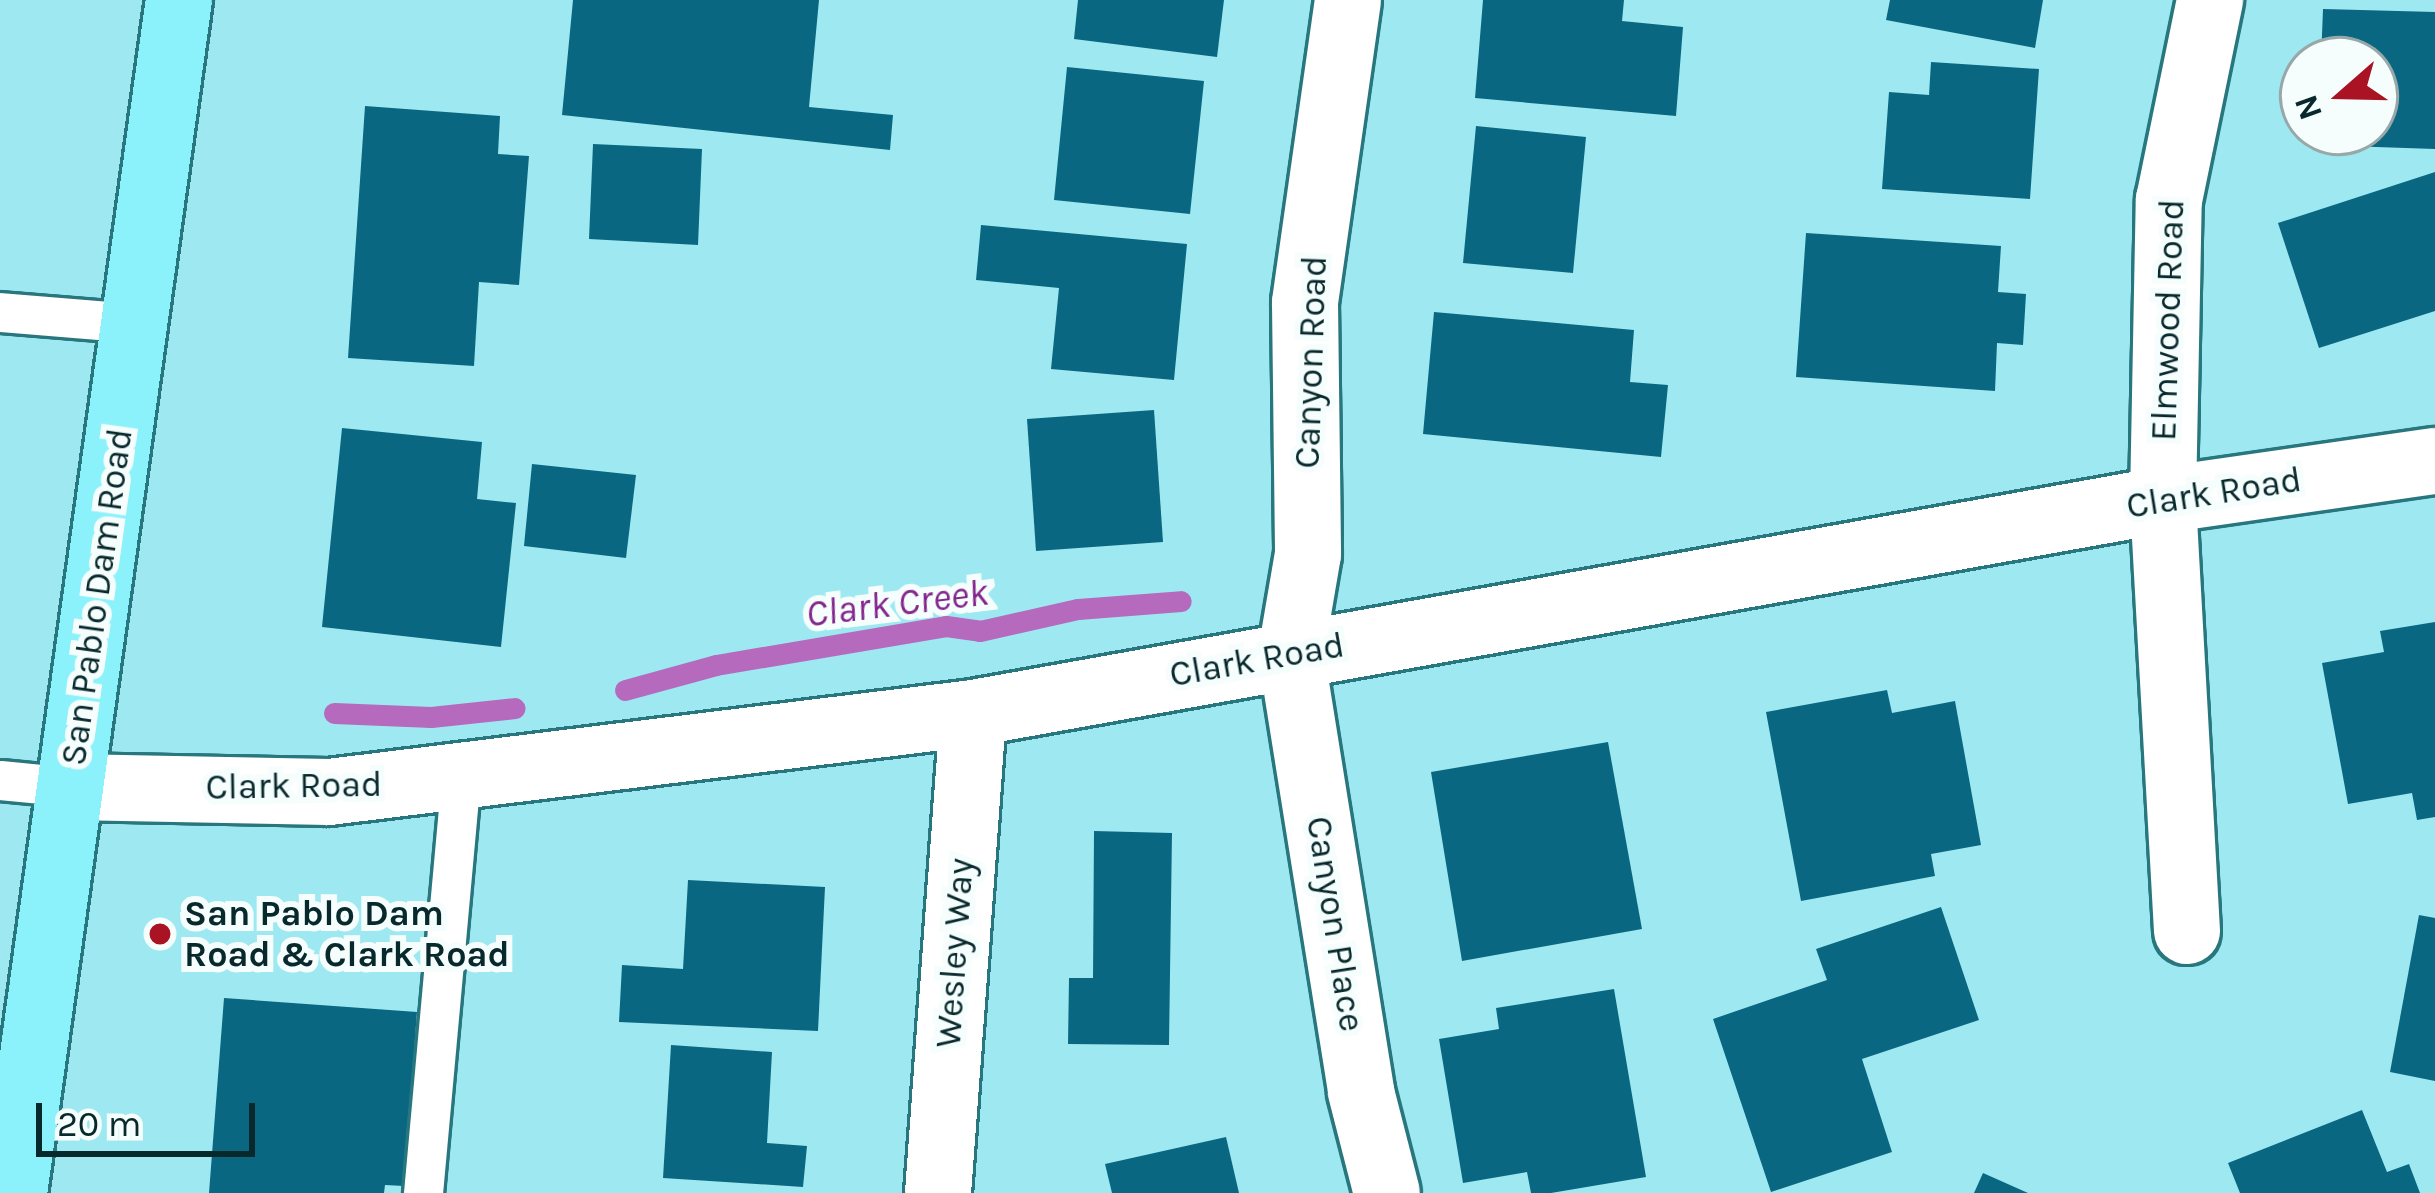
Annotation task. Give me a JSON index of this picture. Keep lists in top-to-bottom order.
{
  "streets": {
    "main road": ["San Pablo Dam Road"],
    "street": [
      "Elmwood Road",
      "Canyon Road",
      "Clark Road",
      "Canyon Place",
      "Wesley Way"
    ]
  },
  "crossings": [
    ["Elmwood Road", "Clark Road"],
    ["Canyon Road", "Clark Road"],
    ["Canyon Road", "Canyon Place"],
    ["Clark Road", "San Pablo Dam Road"],
    ["Clark Road", "Canyon Place"],
    ["Clark Road", "Wesley Way"]
  ],
  "water": ["Clark Creek"],
  "places": ["San Pablo Dam Road & Clark Road"],
  "scale_bar": "20 m",
  "north": "left"
}
